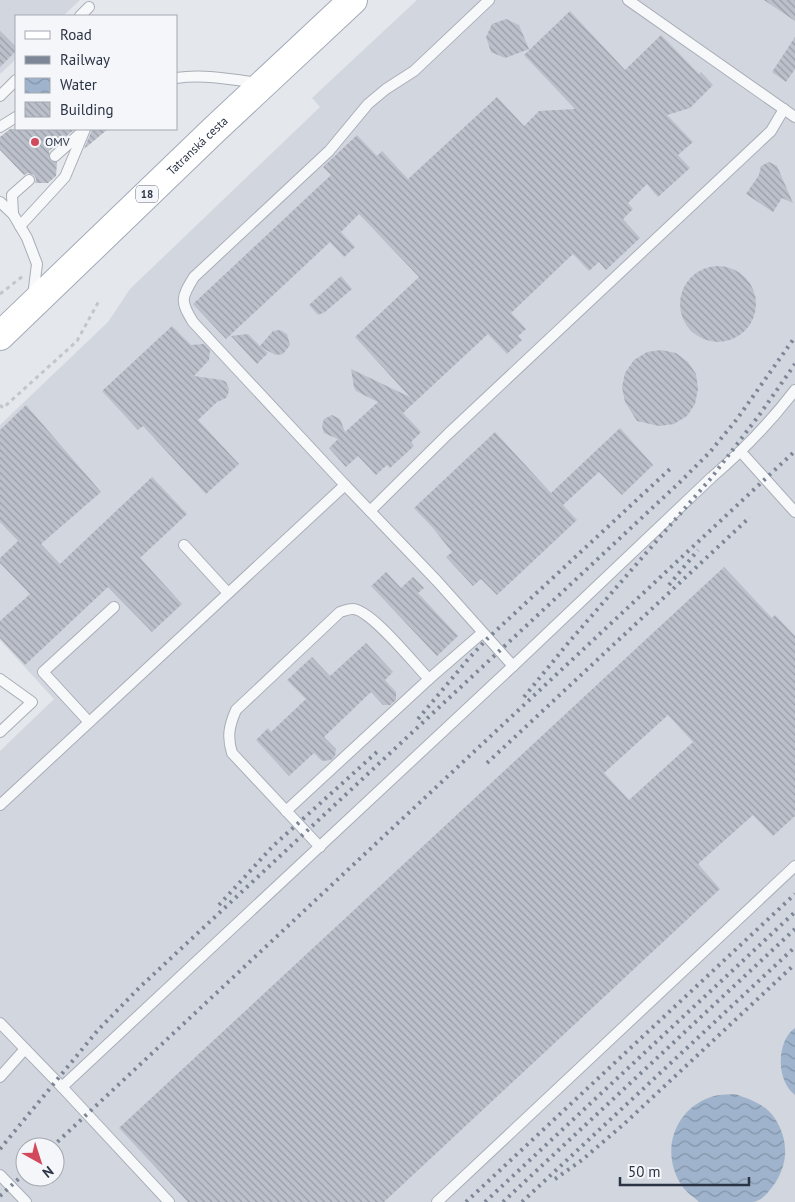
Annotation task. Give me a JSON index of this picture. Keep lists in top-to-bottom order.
{
  "streets": {
    "main road": ["Tatranská cesta", "18"]
  },
  "places": ["OMV"],
  "legend": [
    "Road",
    "Railway",
    "Water",
    "Building"
  ],
  "scale_bar": "50 m",
  "north": "bottom right"
}
